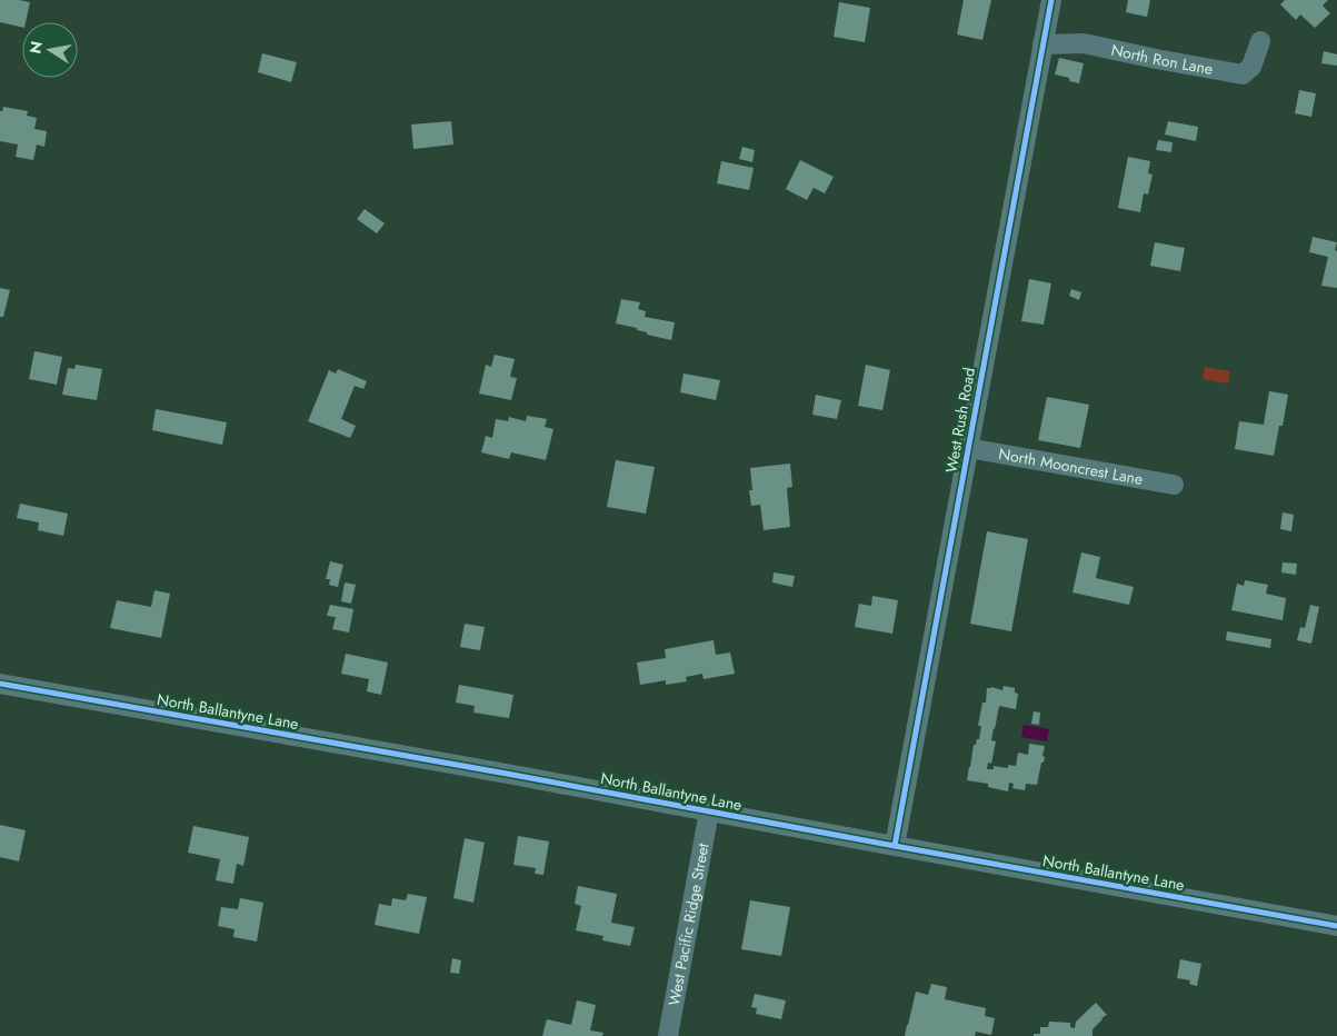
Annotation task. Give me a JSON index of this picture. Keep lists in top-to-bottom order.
{
  "streets": {
    "street": [
      "North Ron Lane",
      "West Rush Road",
      "North Mooncrest Lane",
      "North Ballantyne Lane",
      "West Pacific Ridge Street"
    ]
  },
  "crossings": [
    ["North Ron Lane", "West Rush Road"],
    ["West Rush Road", "North Mooncrest Lane"],
    ["West Rush Road", "North Ballantyne Lane"],
    ["North Ballantyne Lane", "West Pacific Ridge Street"]
  ],
  "north": "left"
}
